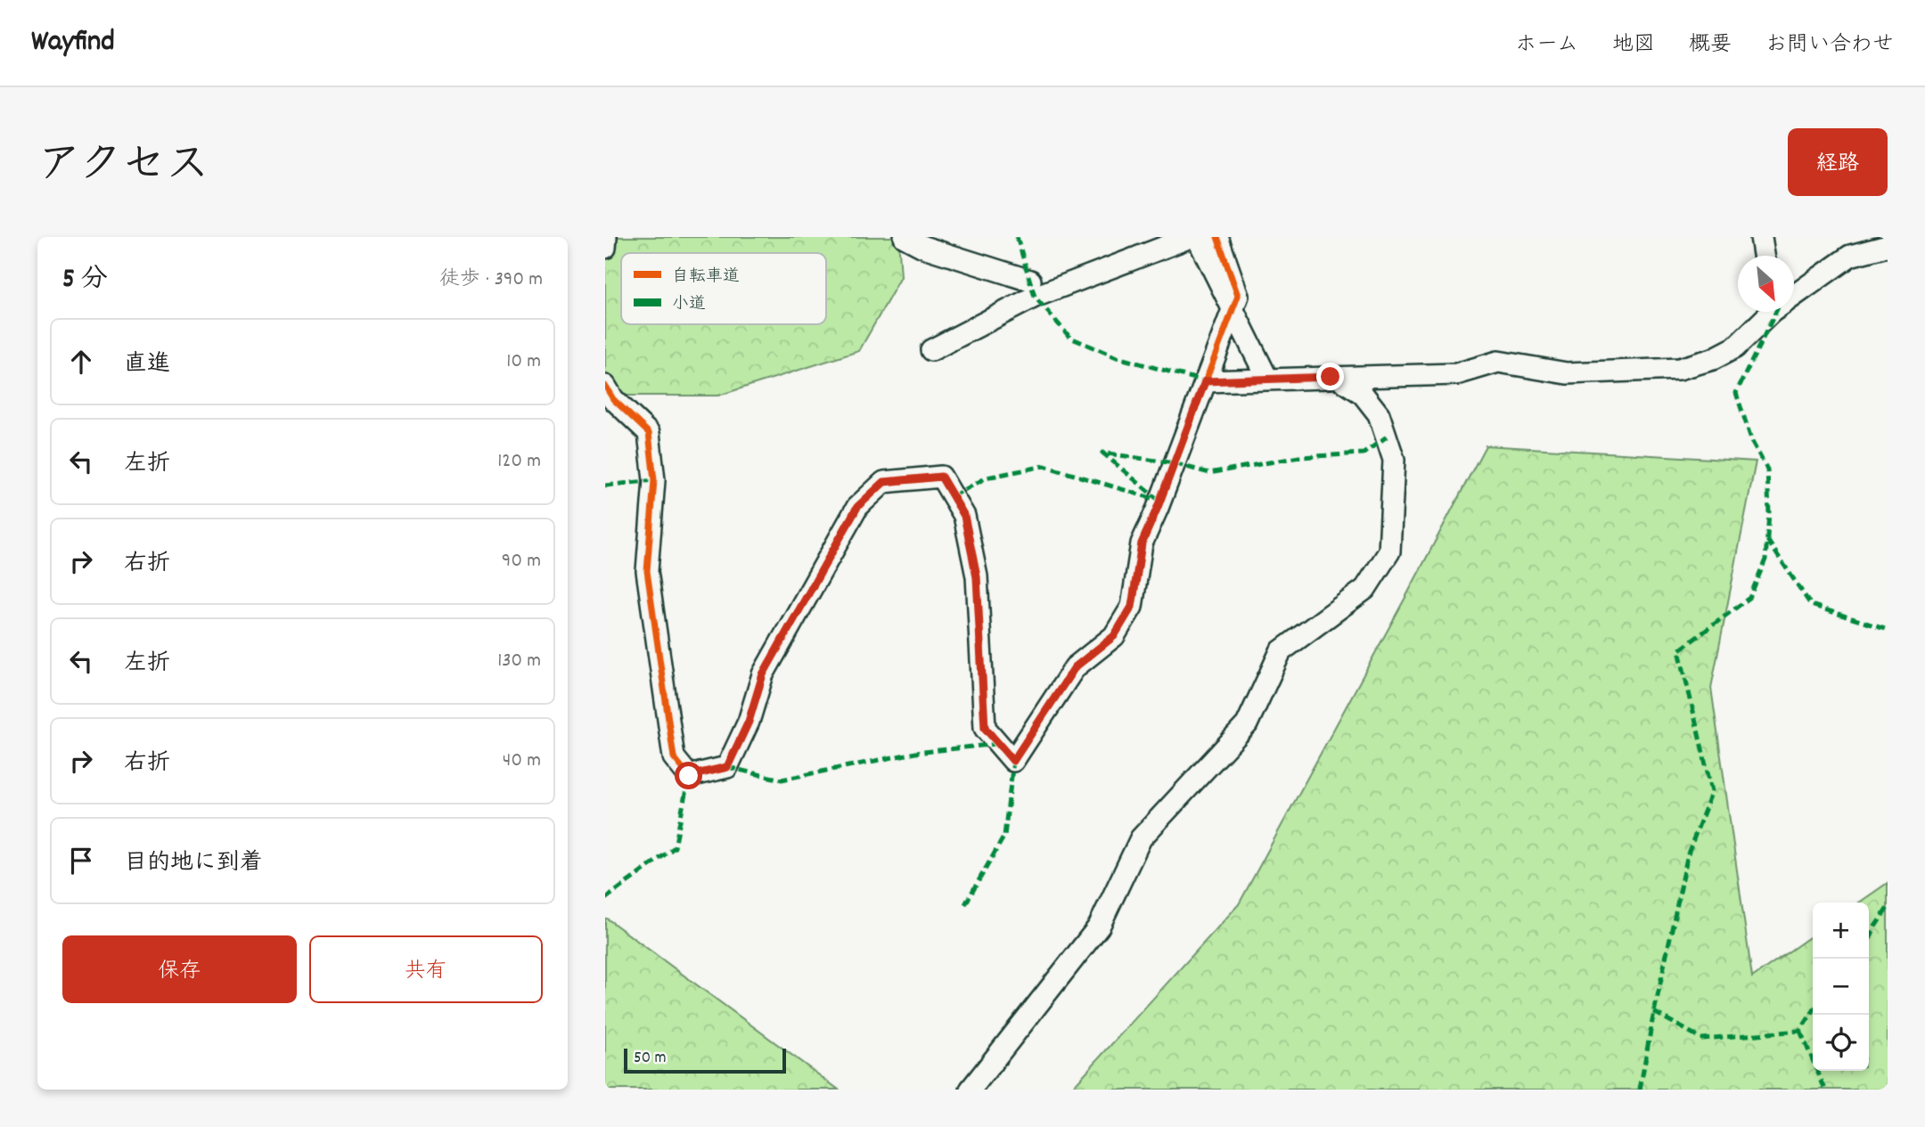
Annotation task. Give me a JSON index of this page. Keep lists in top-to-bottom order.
{
  "legend": ["自転車道", "小道"],
  "scale_bar": "50 m",
  "north": "bottom right",
  "page": {
    "header": "Wayfind",
    "nav": [
      "ホーム",
      "地図",
      "概要",
      "お問い合わせ"
    ],
    "title": "アクセス",
    "buttons": [
      "経路",
      ["保存", "共有"]
    ],
    "heading": ["5 分", "徒歩 · 390 m"],
    "list": [
      ["直進", "10 m"],
      ["左折", "120 m"],
      ["右折", "90 m"],
      ["左折", "130 m"],
      ["右折", "40 m"],
      "目的地に到着"
    ],
    "map_buttons": ["+", "−"],
    "scale": "50 m"
  }
}
